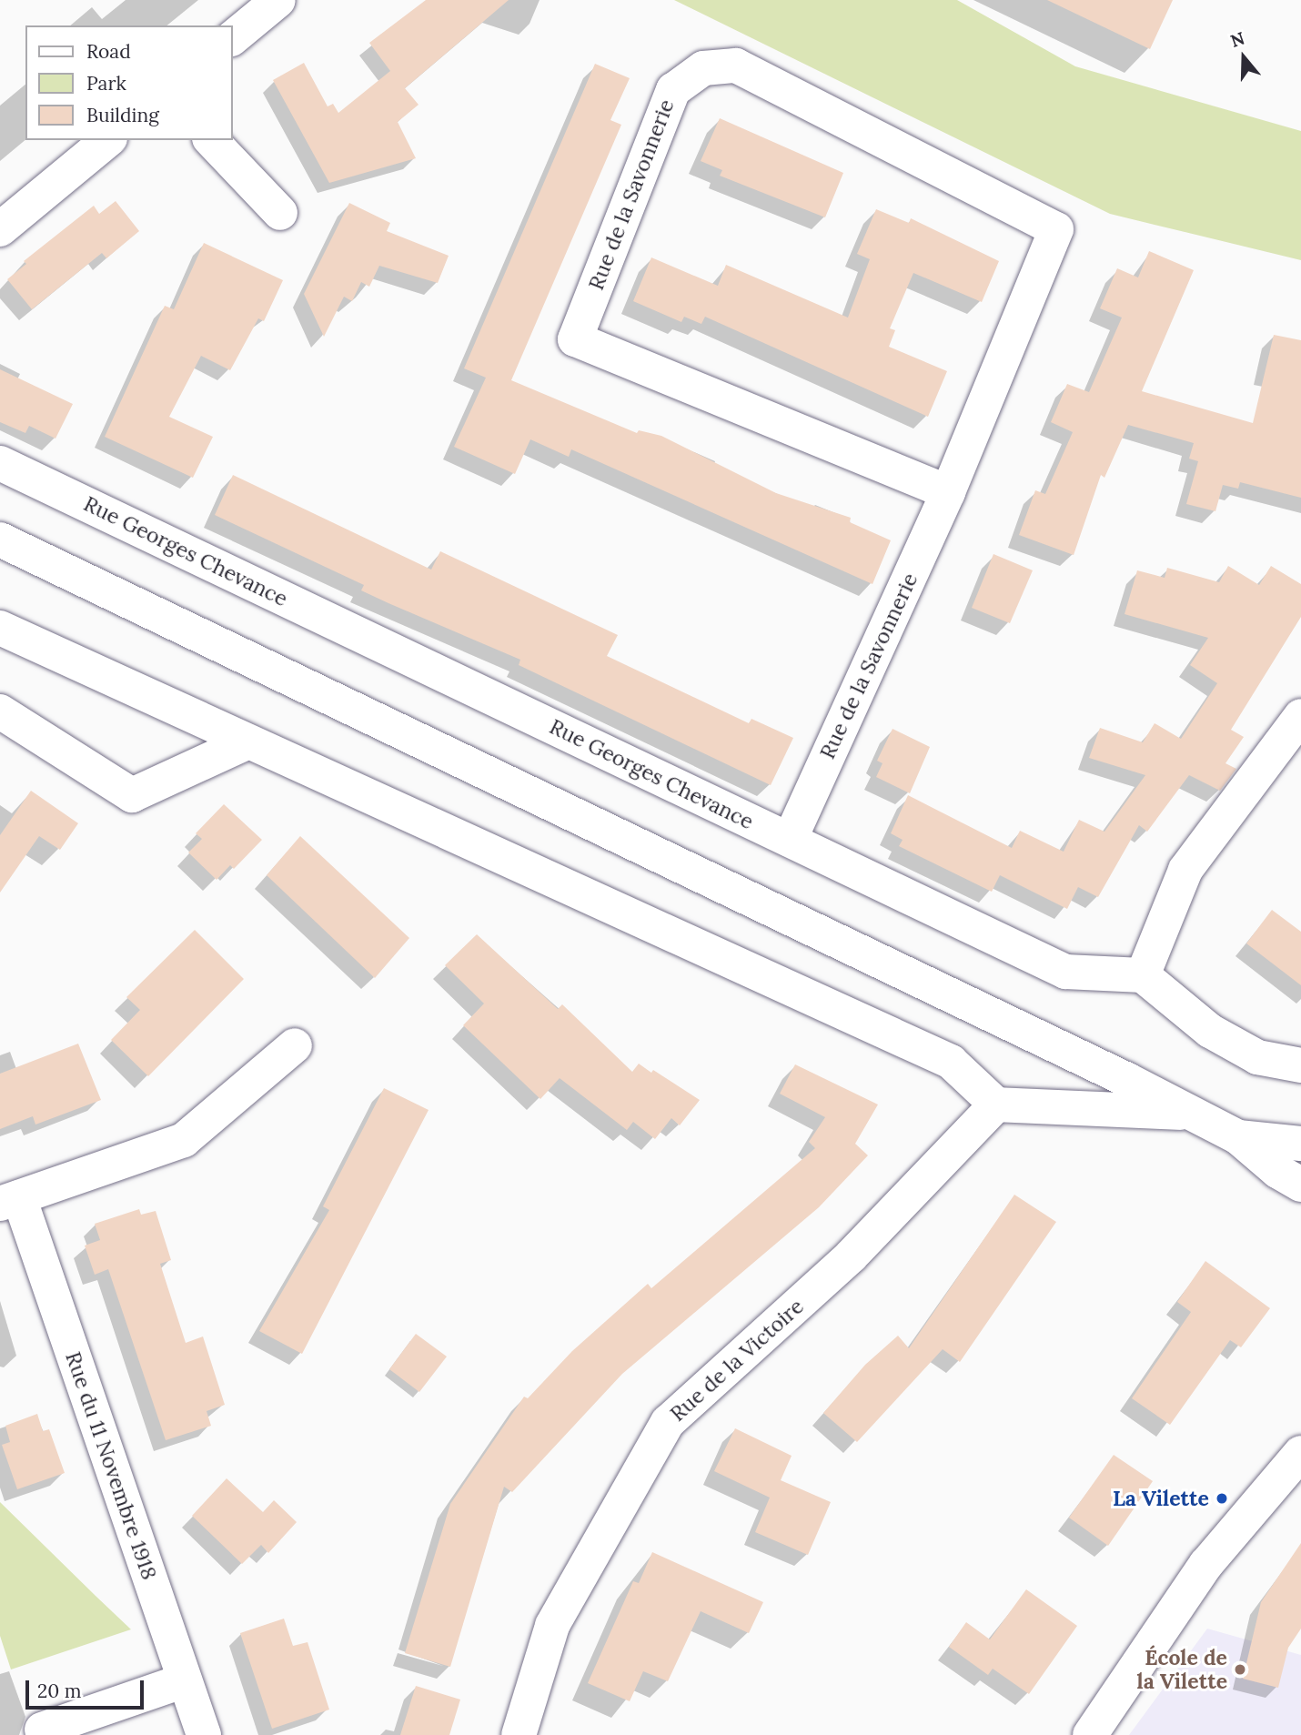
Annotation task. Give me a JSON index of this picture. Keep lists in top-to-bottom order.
{
  "streets": {
    "street": [
      "Rue de la Savonnerie",
      "Rue Georges Chevance",
      "Rue de la Victoire",
      "Rue du 11 Novembre 1918"
    ]
  },
  "crossings": [
    ["Rue de la Savonnerie", "Rue Georges Chevance"]
  ],
  "places": ["La Vilette", "École de la Vilette"],
  "legend": ["Road", "Park", "Building"],
  "scale_bar": "20 m",
  "north": "top"
}
